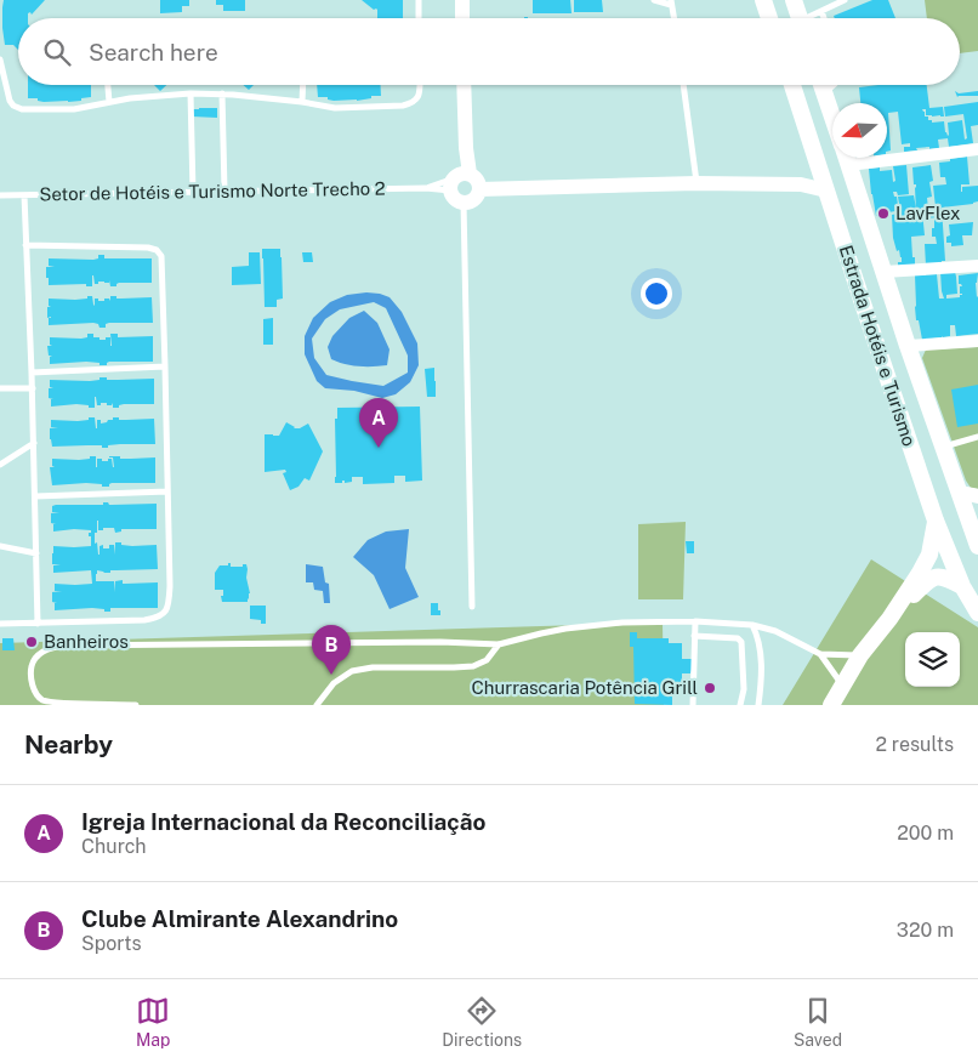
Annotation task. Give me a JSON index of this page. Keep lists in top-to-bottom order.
{
  "streets": {
    "main road": ["Estrada Hotéis e Turismo"],
    "street": ["Setor de Hotéis e Turismo Norte Trecho 2"]
  },
  "crossings": [
    ["Setor de Hotéis e Turismo Norte Trecho 2", "Estrada Hotéis e Turismo"]
  ],
  "places": ["LavFlex", "Banheiros", "Churrascaria Potência Grill"],
  "north": "left",
  "page": {
    "search": "Search here",
    "pins": ["A", "B"],
    "heading": ["Nearby", "2 results"],
    "list": [
      {
        "mark": "A",
        "name": "Igreja Internacional da Reconciliação",
        "note": "Church",
        "value": "200 m"
      },
      {
        "mark": "B",
        "name": "Clube Almirante Alexandrino",
        "note": "Sports",
        "value": "320 m"
      }
    ],
    "nav": ["Map", "Directions", "Saved"]
  }
}
